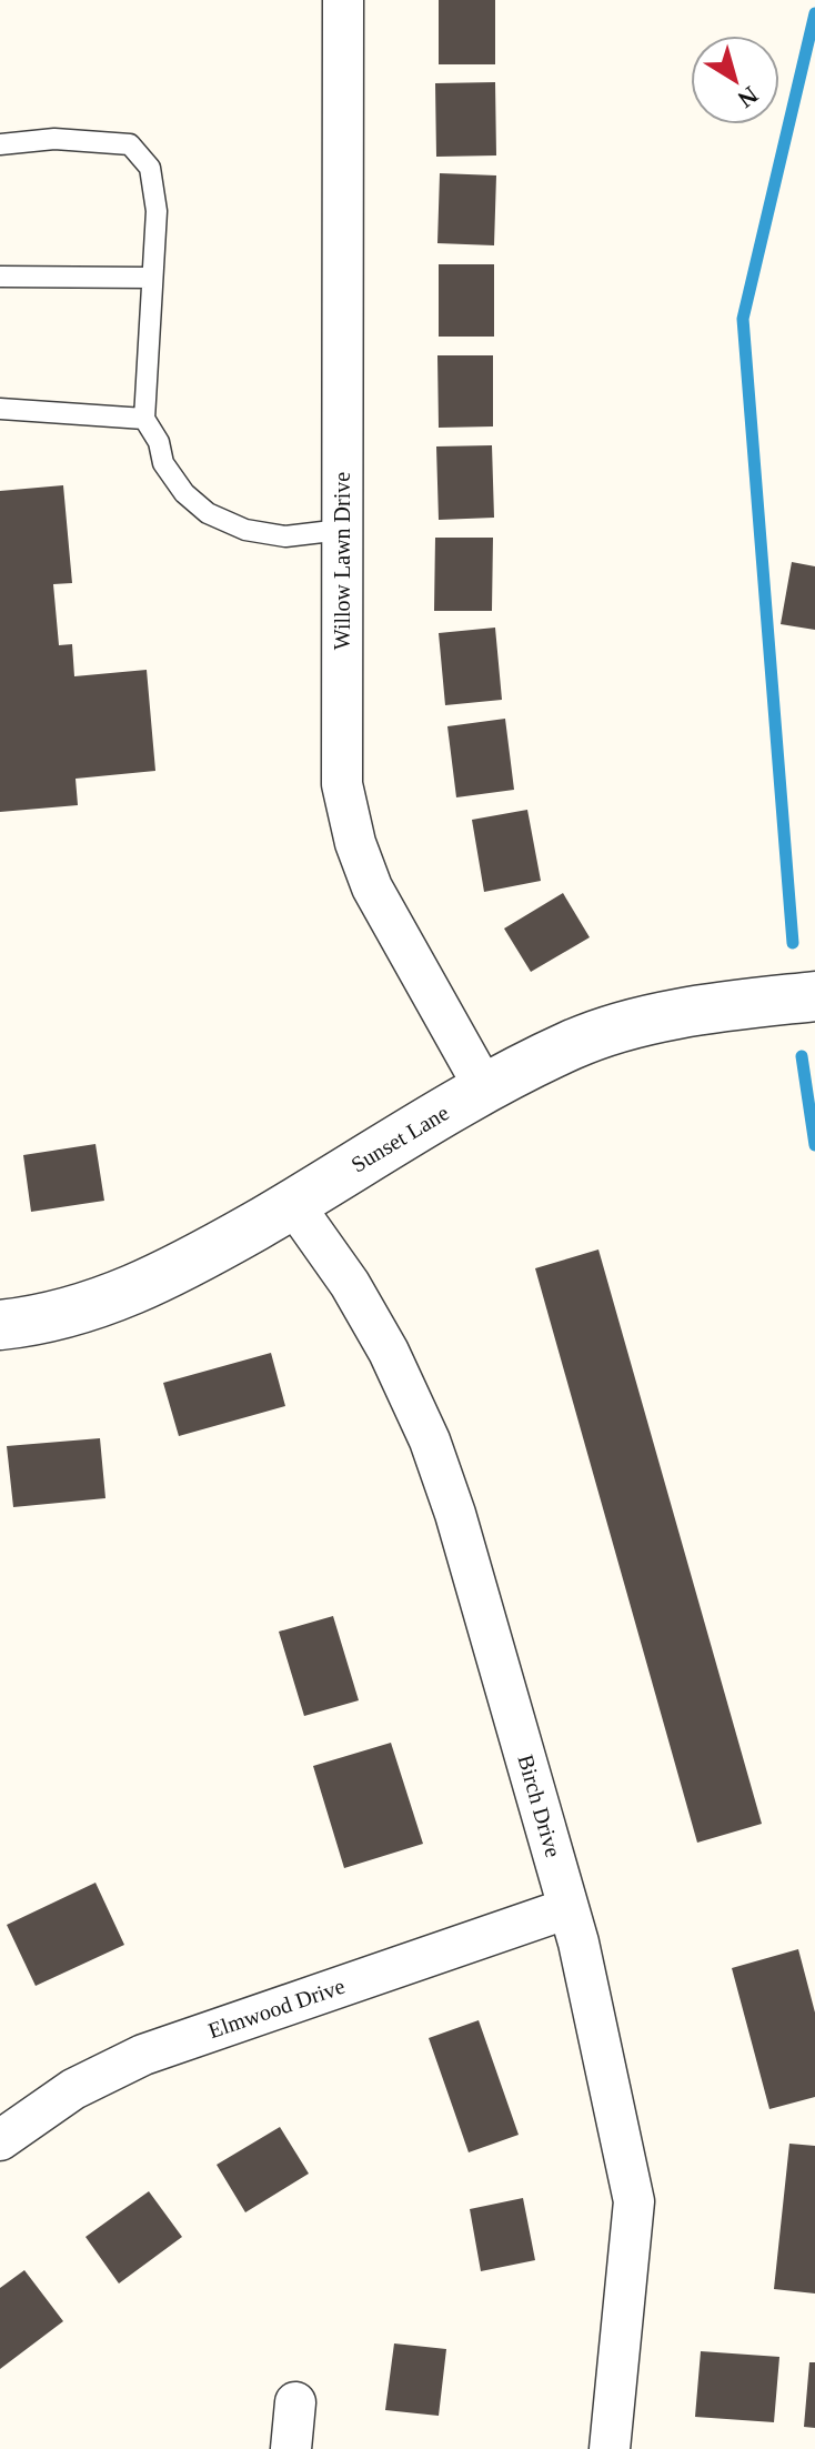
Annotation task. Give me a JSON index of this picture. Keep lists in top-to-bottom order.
{
  "streets": {
    "street": [
      "Willow Lawn Drive",
      "Sunset Lane",
      "Birch Drive",
      "Elmwood Drive"
    ]
  },
  "crossings": [
    ["Willow Lawn Drive", "Sunset Lane"],
    ["Sunset Lane", "Birch Drive"],
    ["Birch Drive", "Elmwood Drive"]
  ],
  "north": "bottom right"
}
